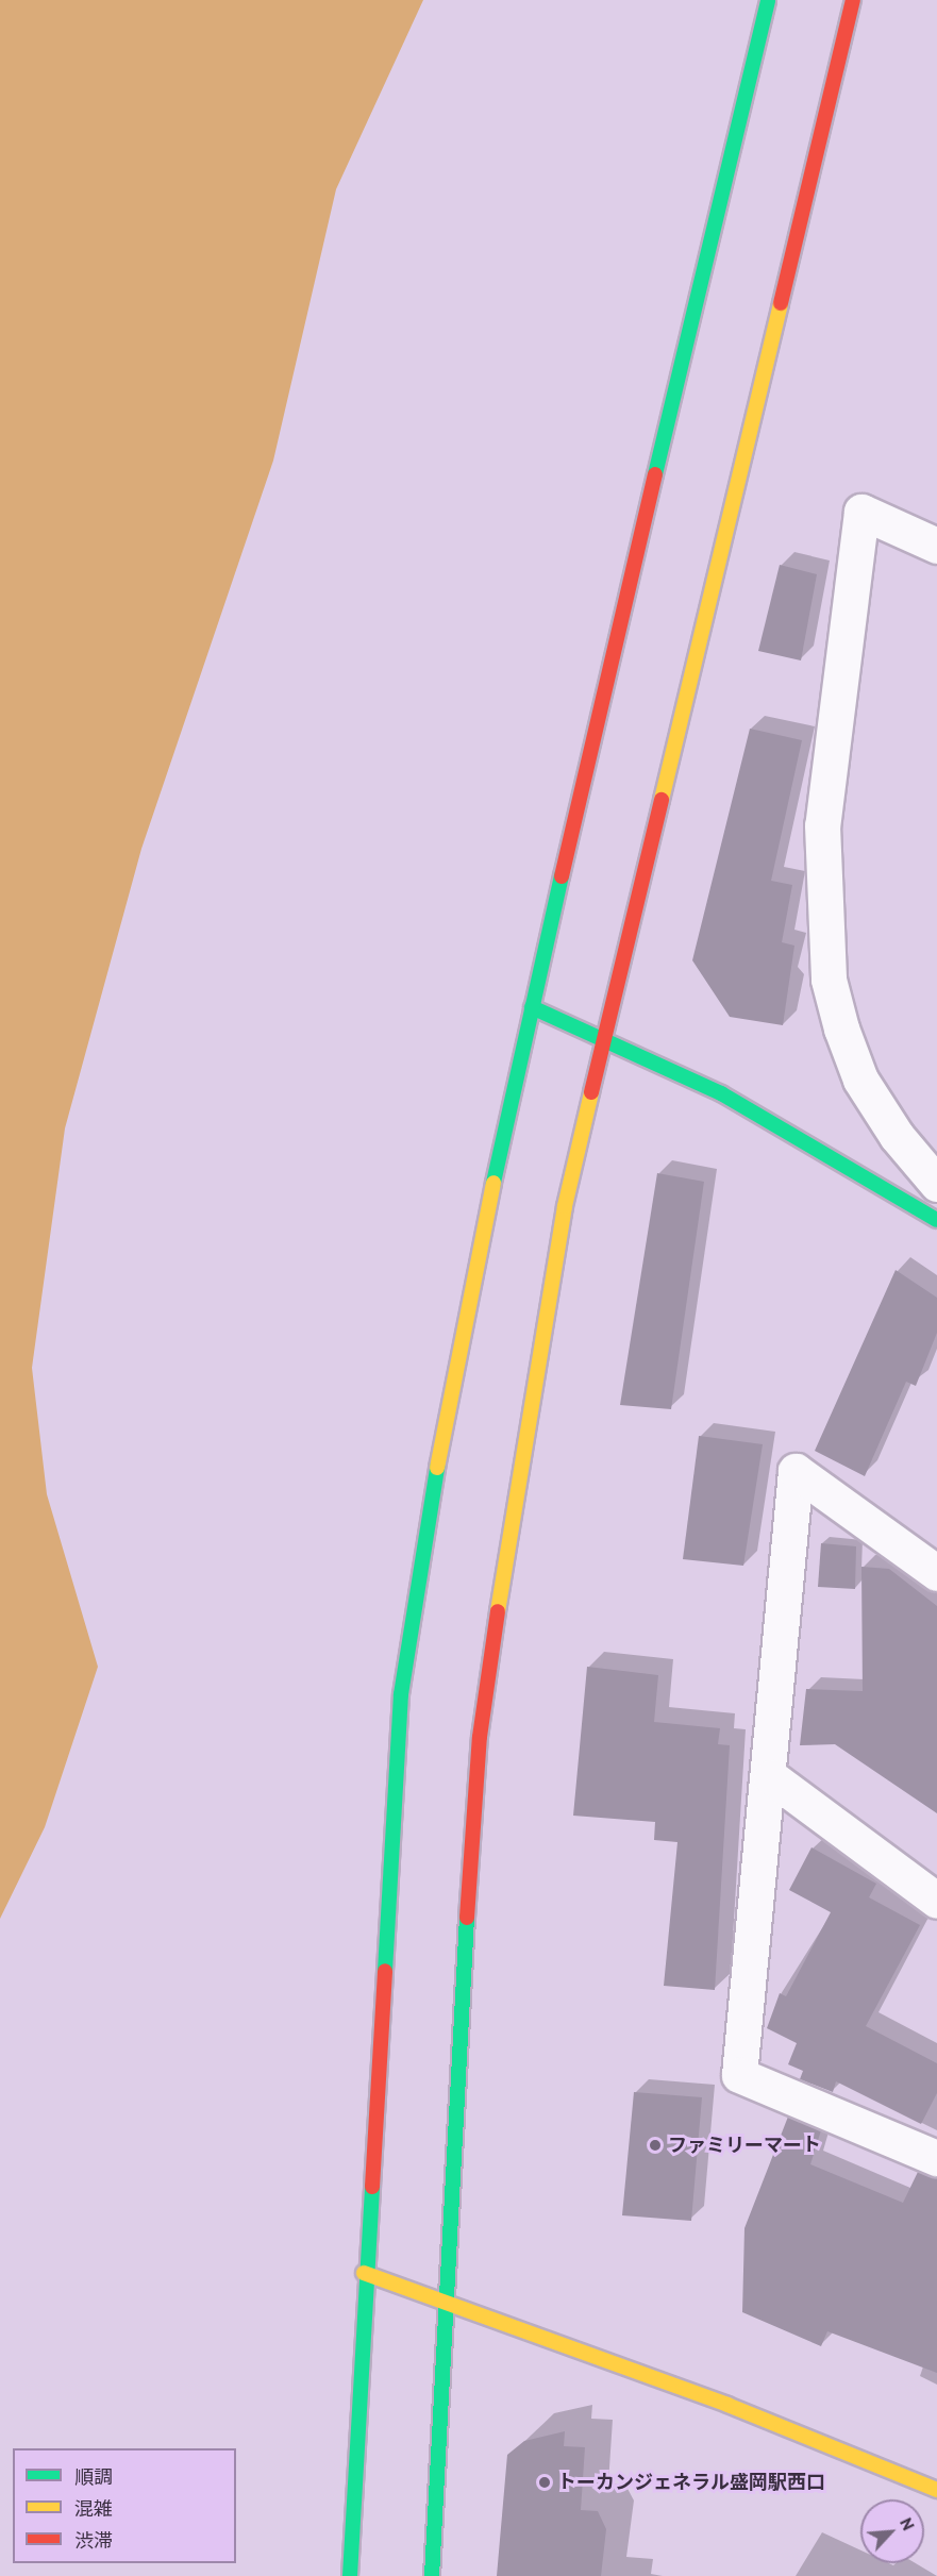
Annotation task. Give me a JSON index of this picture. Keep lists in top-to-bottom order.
{
  "places": ["ファミリーマート", "トーカンジェネラル盛岡駅西口"],
  "legend": ["順調", "混雑", "渋滞"],
  "north": "top right"
}
